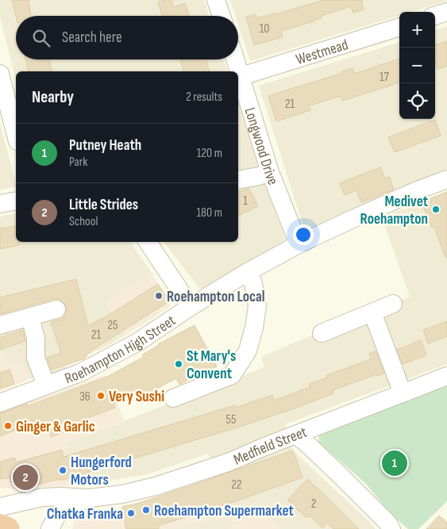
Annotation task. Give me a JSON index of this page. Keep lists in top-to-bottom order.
{
  "streets": {
    "street": [
      "Westmead",
      "Longwood Drive",
      "Roehampton High Street",
      "Medfield Street"
    ]
  },
  "crossings": [
    ["Westmead", "Longwood Drive"],
    ["Longwood Drive", "Roehampton High Street"]
  ],
  "places": [
    "Medivet Roehampton",
    "Roehampton Local",
    "St Mary's Convent",
    "Very Sushi",
    "Ginger & Garlic",
    "Hungerford Motors",
    "Roehampton Supermarket",
    "Chatka Franka"
  ],
  "house_numbers": [
    "10",
    "17",
    "21",
    "1",
    "25",
    "21",
    "36",
    "55",
    "22",
    "2"
  ],
  "page": {
    "map_buttons": ["+", "−"],
    "search": "Search here",
    "heading": ["Nearby", "2 results"],
    "list": [
      {
        "mark": "1",
        "name": "Putney Heath",
        "note": "Park",
        "value": "120 m"
      },
      {
        "mark": "2",
        "name": "Little Strides",
        "note": "School",
        "value": "180 m"
      }
    ],
    "pins": ["1", "2"]
  }
}
